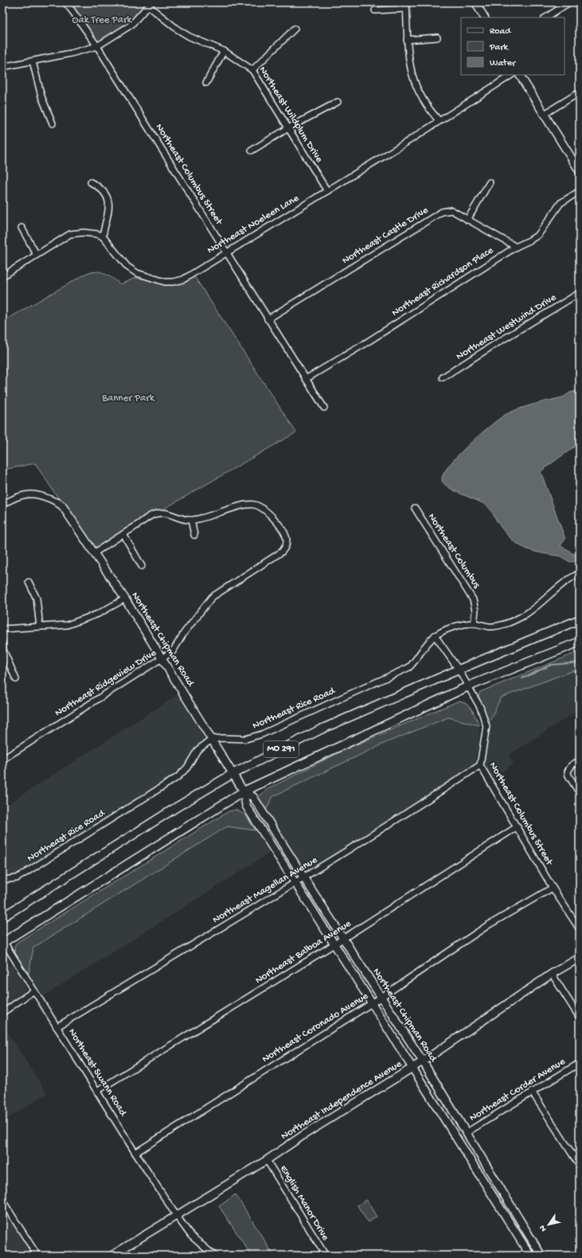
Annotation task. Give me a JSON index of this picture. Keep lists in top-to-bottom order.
{
  "streets": {
    "main road": ["Northeast Chipman Road", "MO 291", "Northeast Independence Avenue"],
    "street": [
      "Northeast Wildplum Drive",
      "Northeast Columbus Street",
      "Northeast Noeleen Lane",
      "Northeast Castle Drive",
      "Northeast Richardson Place",
      "Northeast Westwind Drive",
      "Northeast Columbus",
      "Northeast Ridgeview Drive",
      "Northeast Rice Road",
      "Northeast Magellan Avenue",
      "Northeast Balboa Avenue",
      "Northeast Coronado Avenue",
      "Northeast Swann Road",
      "Northeast Corder Avenue",
      "English Manor Drive"
    ]
  },
  "crossings": [
    ["Northeast Wildplum Drive", "Northeast Noeleen Lane"],
    ["Northeast Columbus Street", "Northeast Noeleen Lane"],
    ["Northeast Columbus Street", "Northeast Castle Drive"],
    ["Northeast Columbus Street", "Northeast Richardson Place"],
    ["Northeast Columbus Street", "Northeast Rice Road"],
    ["Northeast Columbus Street", "MO 291"],
    ["Northeast Columbus Street", "Northeast Magellan Avenue"],
    ["Northeast Columbus Street", "Northeast Balboa Avenue"],
    ["Northeast Columbus Street", "Northeast Coronado Avenue"],
    ["Northeast Castle Drive", "Northeast Richardson Place"],
    ["Northeast Columbus", "Northeast Rice Road"],
    ["Northeast Chipman Road", "Northeast Ridgeview Drive"],
    ["Northeast Chipman Road", "Northeast Rice Road"],
    ["Northeast Chipman Road", "MO 291"],
    ["Northeast Chipman Road", "Northeast Magellan Avenue"],
    ["Northeast Chipman Road", "Northeast Balboa Avenue"],
    ["Northeast Chipman Road", "Northeast Coronado Avenue"],
    ["Northeast Chipman Road", "Northeast Corder Avenue"],
    ["Northeast Chipman Road", "Northeast Independence Avenue"],
    ["MO 291", "Northeast Swann Road"],
    ["Northeast Magellan Avenue", "Northeast Swann Road"],
    ["Northeast Balboa Avenue", "Northeast Swann Road"],
    ["Northeast Coronado Avenue", "Northeast Swann Road"],
    ["Northeast Swann Road", "Northeast Independence Avenue"],
    ["Northeast Independence Avenue", "English Manor Drive"]
  ],
  "parks": ["Oak Tree Park", "Banner Park"],
  "legend": ["Road", "Park", "Water"],
  "north": "bottom left"
}
